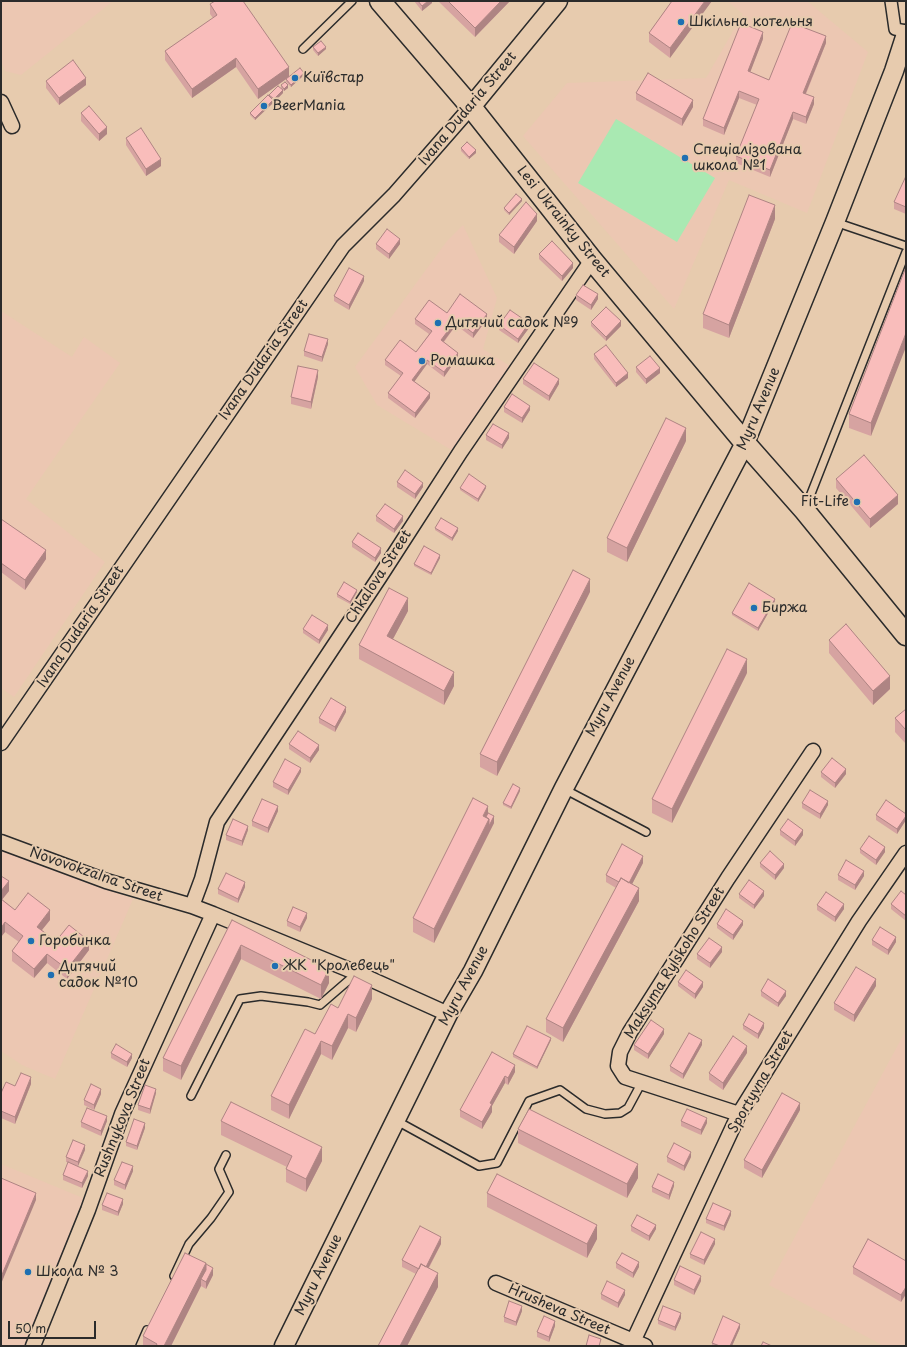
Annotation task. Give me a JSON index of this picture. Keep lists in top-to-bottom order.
{
  "streets": {
    "main road": ["Lesi Ukrainky Street"],
    "street": [
      "Ivana Dudaria Street",
      "Myru Avenue",
      "Chkalova Street",
      "Novovokzalna Street",
      "Maksyma Rylskoho Street",
      "Sportyvna Street",
      "Rushnykova Street",
      "Hrusheva Street"
    ]
  },
  "crossings": [
    ["Ivana Dudaria Street", "Lesi Ukrainky Street"],
    ["Lesi Ukrainky Street", "Myru Avenue"],
    ["Lesi Ukrainky Street", "Chkalova Street"],
    ["Chkalova Street", "Novovokzalna Street"],
    ["Maksyma Rylskoho Street", "Sportyvna Street"],
    ["Sportyvna Street", "Hrusheva Street"]
  ],
  "places": [
    "Шкільна котельня",
    "Київстар",
    "BeerMania",
    "Спеціалізована школа №1",
    "Дитячий садок №9",
    "Ромашка",
    "Fit-Life",
    "Биржа",
    "Горобинка",
    "ЖК \"Кролевець\"",
    "Дитячий садок №10",
    "Школа № 3"
  ],
  "scale_bar": "50 m"
}
